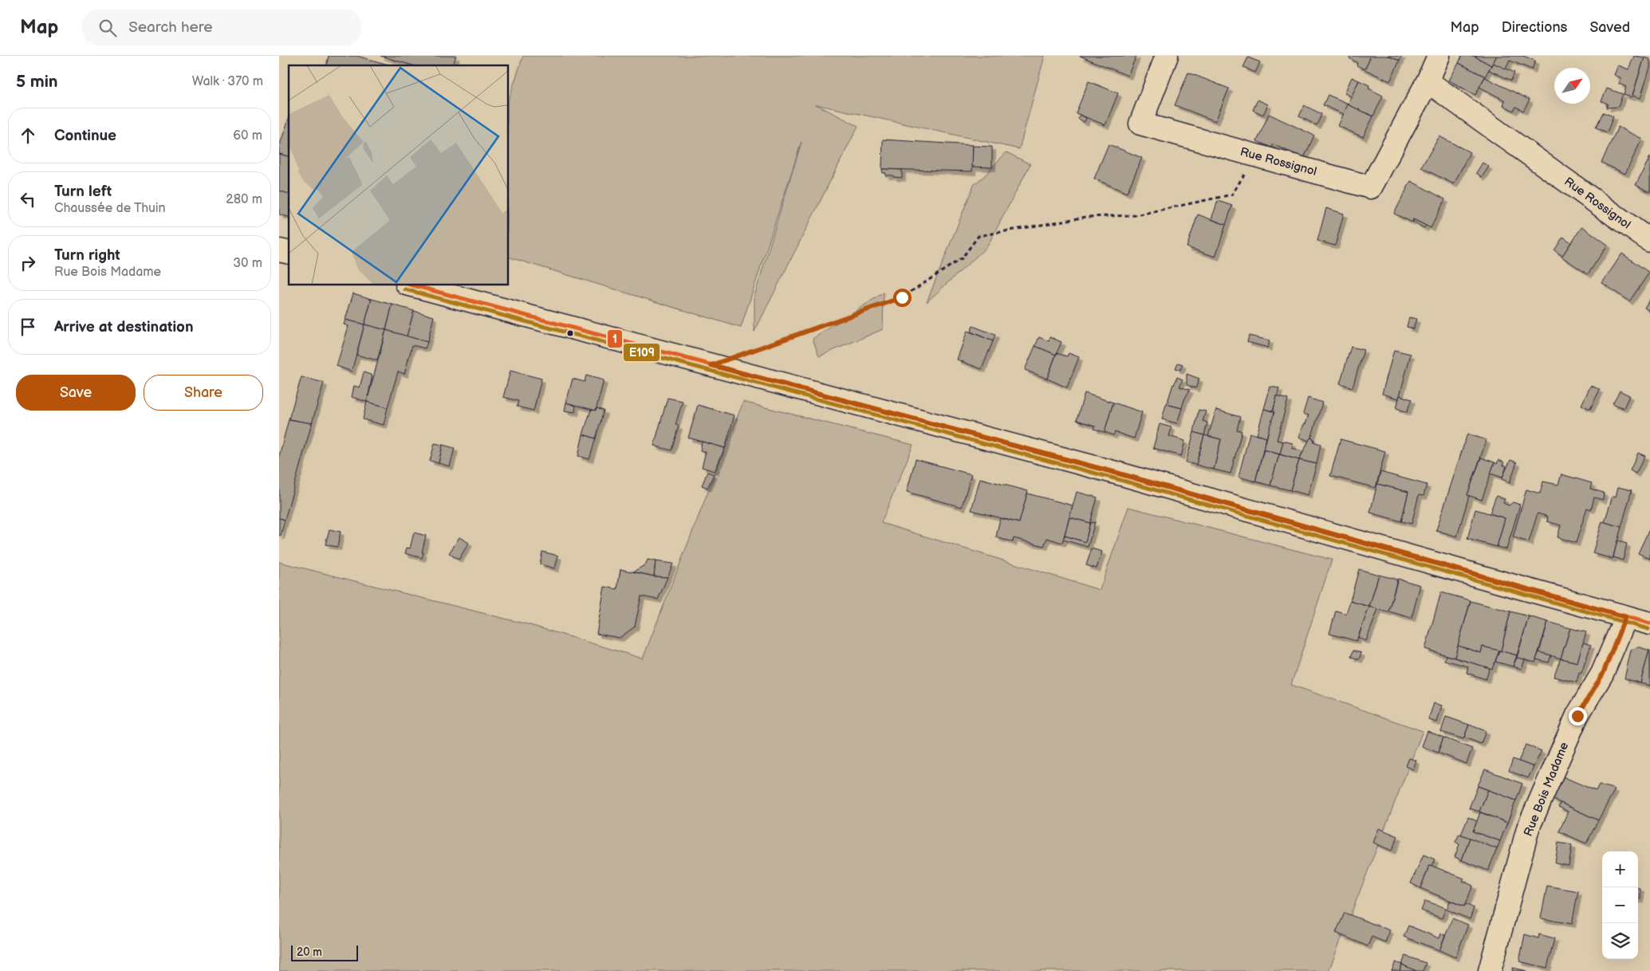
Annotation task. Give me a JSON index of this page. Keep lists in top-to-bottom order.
{
  "streets": {
    "main road": ["Rue Rossignol", "Rue Bois Madame"]
  },
  "lines": ["transit line 1", "transit line E109"],
  "scale_bar": "20 m",
  "north": "top right",
  "page": {
    "header": "Map",
    "search": "Search here",
    "nav": ["Map", "Directions", "Saved"],
    "heading": ["5 min", "Walk · 370 m"],
    "list": [
      ["Continue", "60 m"],
      ["Turn left", "Chaussée de Thuin", "280 m"],
      ["Turn right", "Rue Bois Madame", "30 m"],
      "Arrive at destination"
    ],
    "buttons": ["Save", "Share"],
    "map_buttons": ["+", "−"],
    "scale": "20 m"
  }
}
